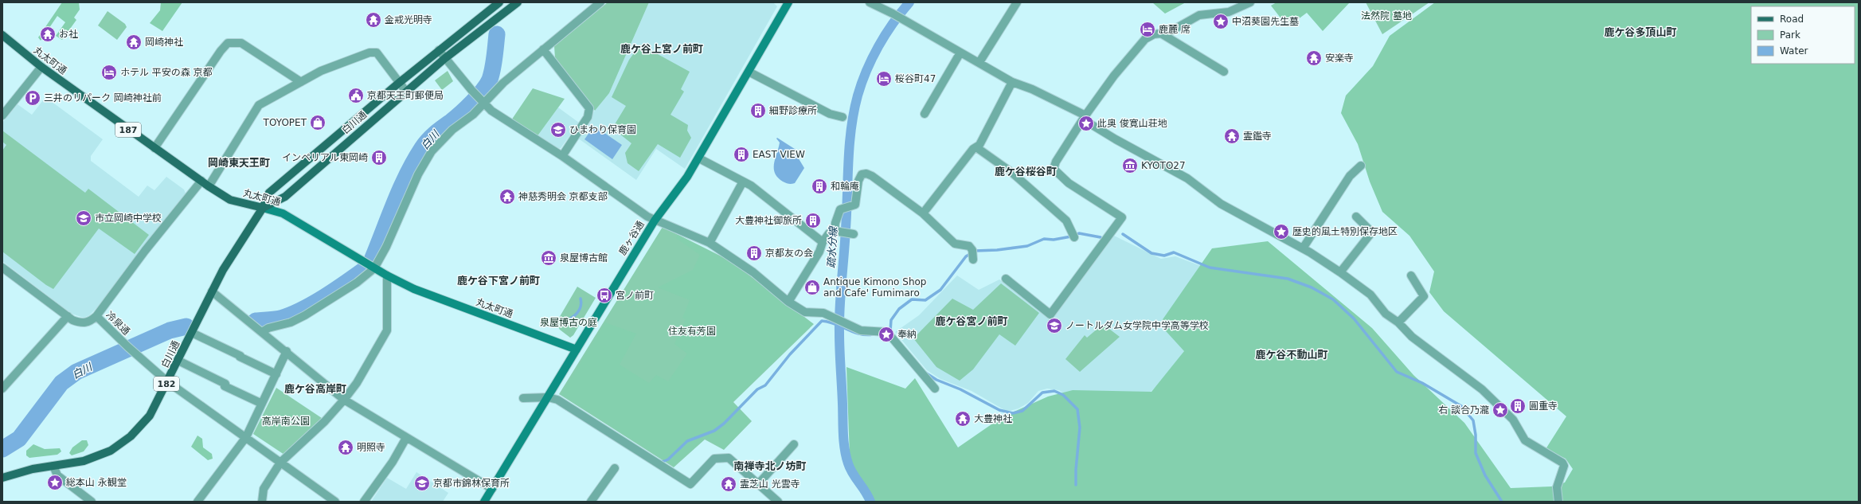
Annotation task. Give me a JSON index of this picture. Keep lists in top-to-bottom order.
{
  "streets": {
    "main road": [
      "丸太町通",
      "白川通",
      "187",
      "182"
    ],
    "street": ["鹿ヶ谷通", "冷泉通"]
  },
  "crossings": [
    ["丸太町通", "白川通"],
    ["丸太町通", "鹿ヶ谷通"],
    ["白川通", "冷泉通"]
  ],
  "districts": [
    "鹿ケ谷多頂山町",
    "鹿ケ谷上宮ノ前町",
    "岡崎東天王町",
    "鹿ケ谷桜谷町",
    "鹿ケ谷下宮ノ前町",
    "鹿ケ谷宮ノ前町",
    "鹿ケ谷不動山町",
    "鹿ケ谷高岸町",
    "南禅寺北ノ坊町"
  ],
  "water": ["白川", "疏水分線"],
  "parks": [
    "法然院 墓地",
    "泉屋博古の庭",
    "住友有芳園",
    "高岸南公園"
  ],
  "places": {
    "temple": [
      "金戒光明寺",
      "お社",
      "岡崎神社",
      "安楽寺",
      "霊鑑寺",
      "神慈秀明会 京都支部",
      "大豊神社",
      "明照寺",
      "霊芝山 光雲寺"
    ],
    "place": [
      "中沼葵園先生墓",
      "此奥 俊寛山荘地",
      "歴史的風土特別保存地区",
      "奉納",
      "右 談合乃瀧",
      "総本山 永観堂"
    ],
    "hotel": ["鹿麓 席", "ホテル 平安の森 京都", "桜谷町47"],
    "public building": ["京都天王町郵便局"],
    "parking": ["三井のリパーク 岡崎神社前"],
    "building": [
      "細野診療所",
      "EAST VIEW",
      "インペリアル東岡崎",
      "和輪庵",
      "大豊神社御旅所",
      "京都友の会",
      "圓重寺"
    ],
    "shop": ["TOYOPET", "Antique Kimono Shop and Cafe' Fumimaro"],
    "school or university": [
      "ひまわり保育園",
      "市立岡崎中学校",
      "ノートルダム女学院中学高等学校",
      "京都市錦林保育所"
    ],
    "museum": ["KYOTO27", "泉屋博古館"],
    "bus stop": ["宮ノ前町"]
  },
  "legend": ["Road", "Park", "Water"]
}
